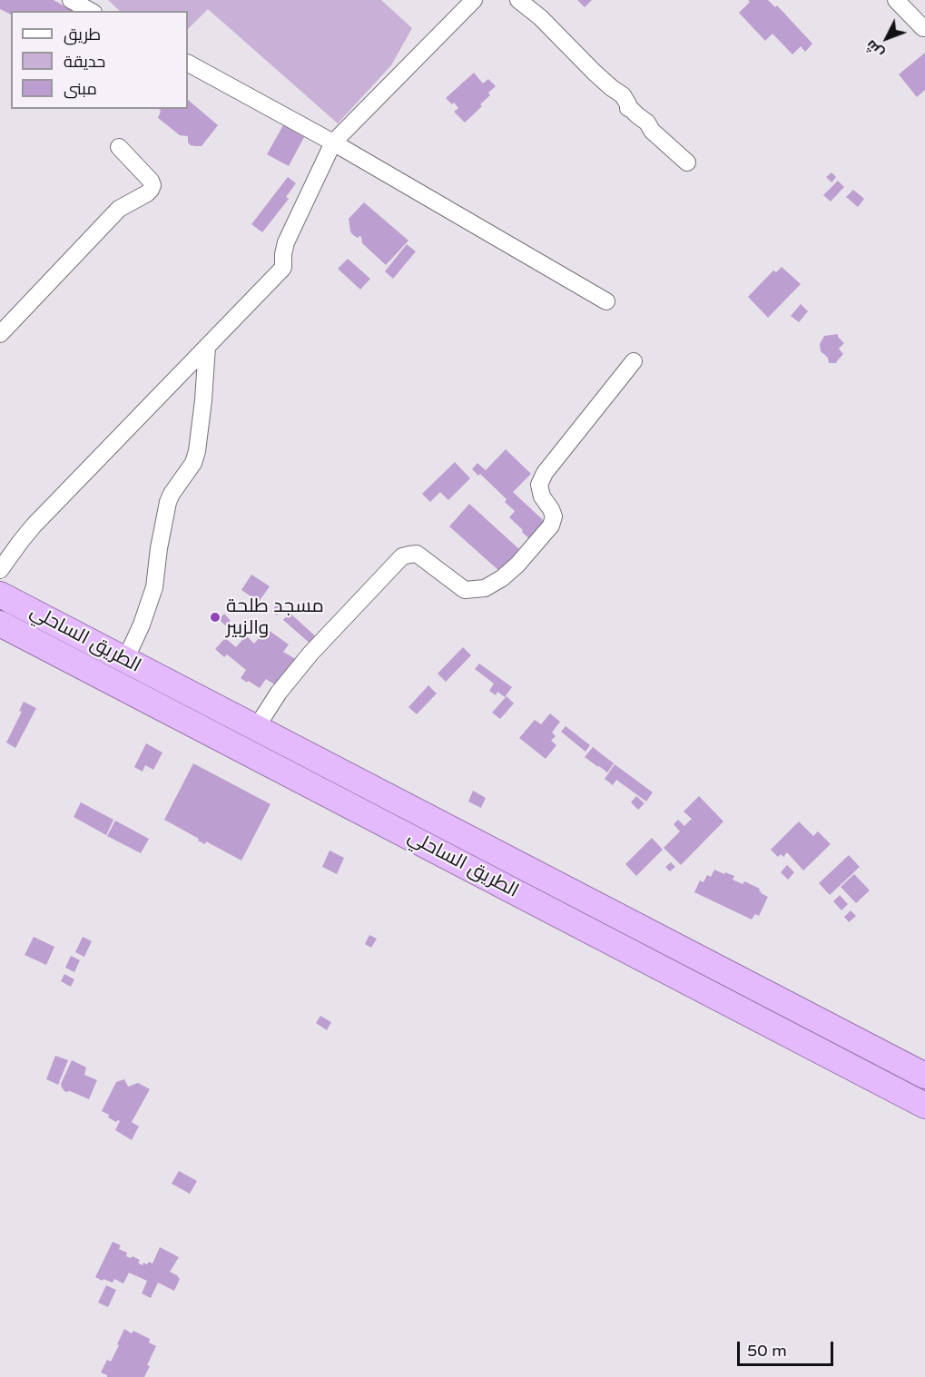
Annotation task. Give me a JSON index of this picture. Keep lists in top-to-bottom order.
{
  "streets": {
    "highway": ["الطريق الساحلي"]
  },
  "places": ["مسجد طلحة والزبير"],
  "legend": ["طريق", "حديقة", "مبنى"],
  "scale_bar": "50 m",
  "north": "bottom left"
}
